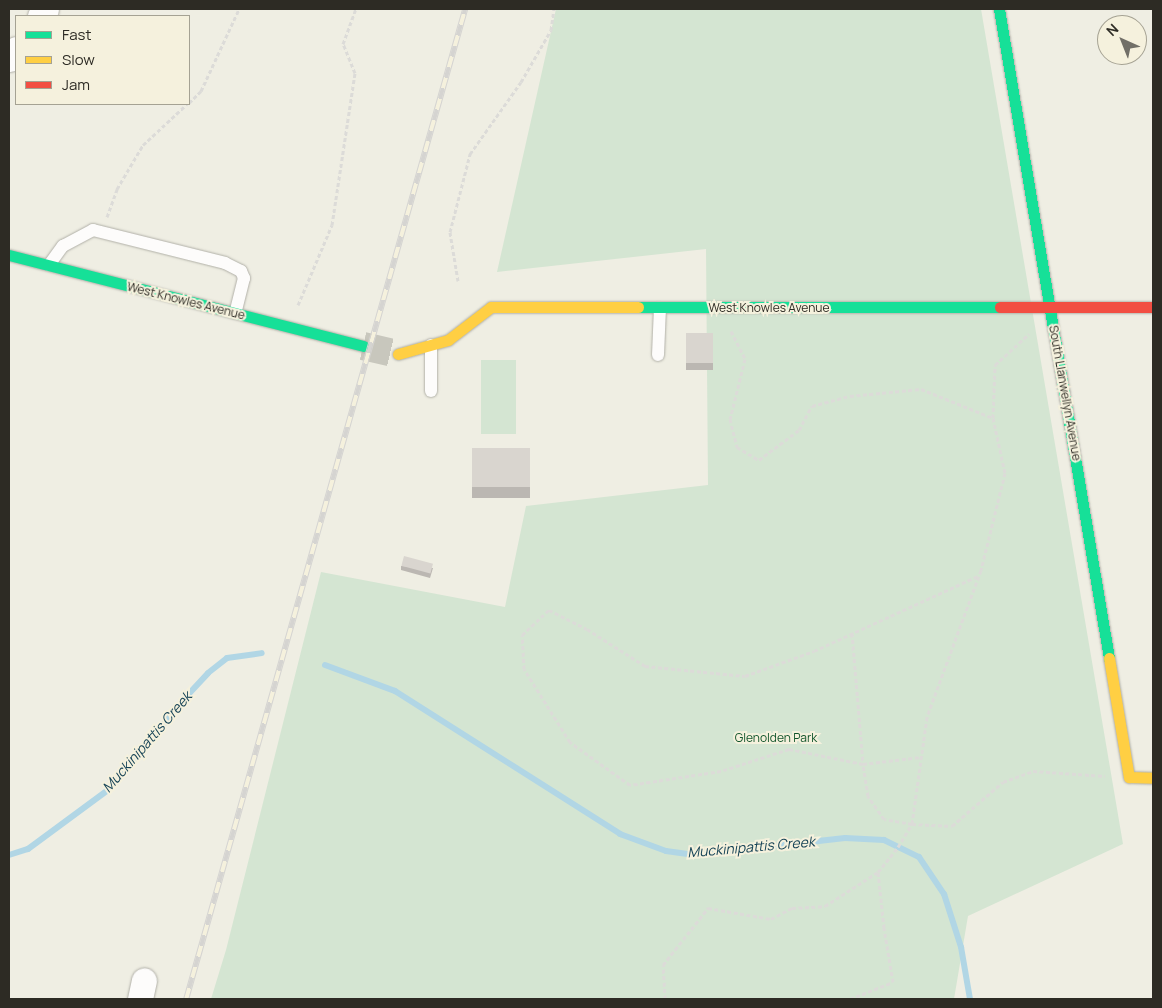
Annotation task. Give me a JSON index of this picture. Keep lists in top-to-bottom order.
{
  "streets": {
    "street": ["West Knowles Avenue", "South Llanwellyn Avenue"]
  },
  "crossings": [
    ["West Knowles Avenue", "South Llanwellyn Avenue"]
  ],
  "water": ["Muckinipattis Creek"],
  "parks": ["Glenolden Park"],
  "legend": ["Fast", "Slow", "Jam"],
  "north": "top left"
}
